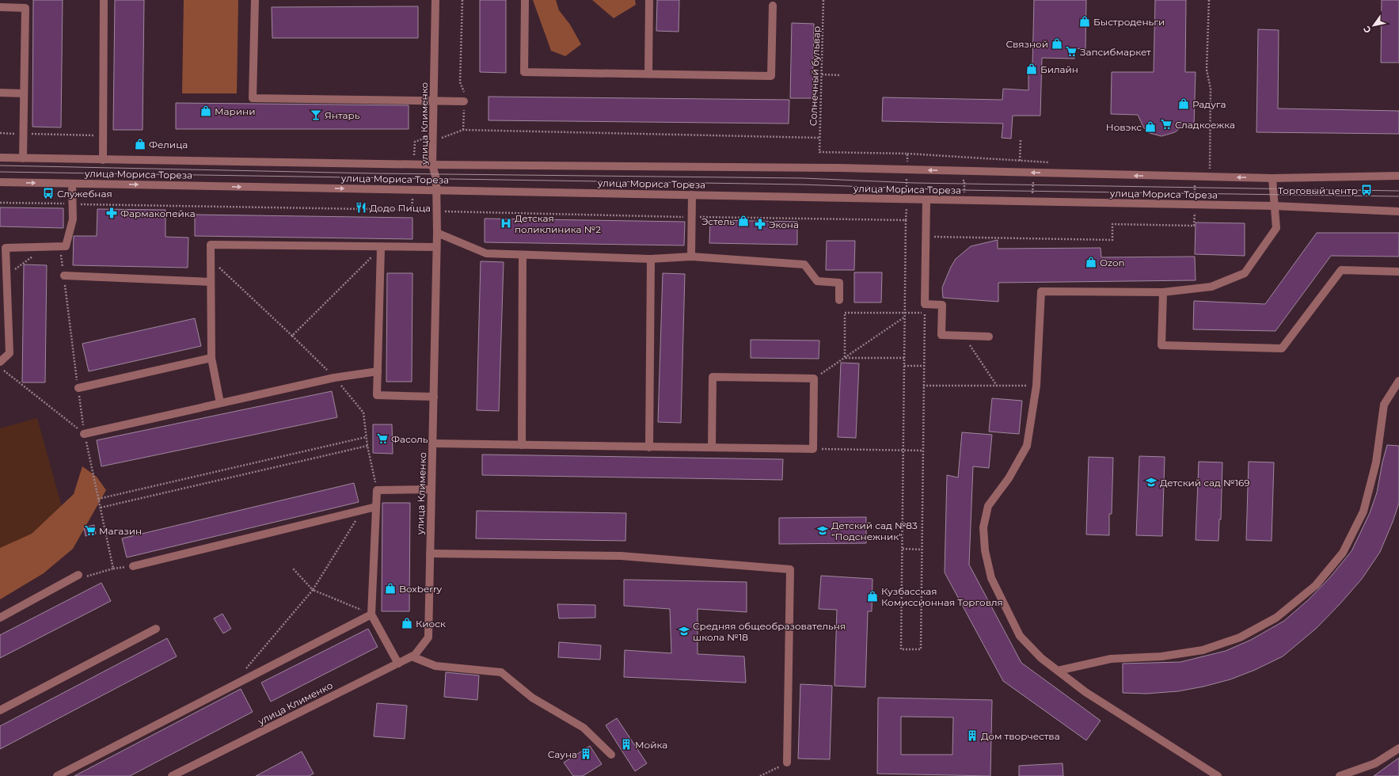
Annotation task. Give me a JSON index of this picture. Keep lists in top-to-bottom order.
{
  "streets": {
    "street": ["улица Клименко", "улица Мориса Тореза"],
    "path": ["Солнечный бульвар"]
  },
  "crossings": [
    ["улица Клименко", "улица Мориса Тореза"]
  ],
  "places": {
    "shop": [
      "Быстроденьги",
      "Связной",
      "Билайн",
      "Радуга",
      "Марини",
      "Новэкс",
      "Фелица",
      "Эстель",
      "Ozon",
      "Boxberry",
      "Кузбасская Комиссионная Торговля",
      "Киоск"
    ],
    "supermarket": [
      "Запсибмаркет",
      "Сладкоежка",
      "Фасоль",
      "Магазин"
    ],
    "bar": ["Янтарь"],
    "bus stop": ["Торговый центр", "Служебная"],
    "restaurant": ["Додо Пицца"],
    "pharmacy": ["Фармакопейка", "Экона"],
    "hospital": ["Детская поликлиника №2"],
    "school or university": ["Детский сад №169", "Детский сад №83 \"Подснежник\"", "Средняя общеобразовательня школа №18"],
    "building": ["Дом творчества", "Мойка", "Сауна"]
  },
  "north": "bottom left"
}
